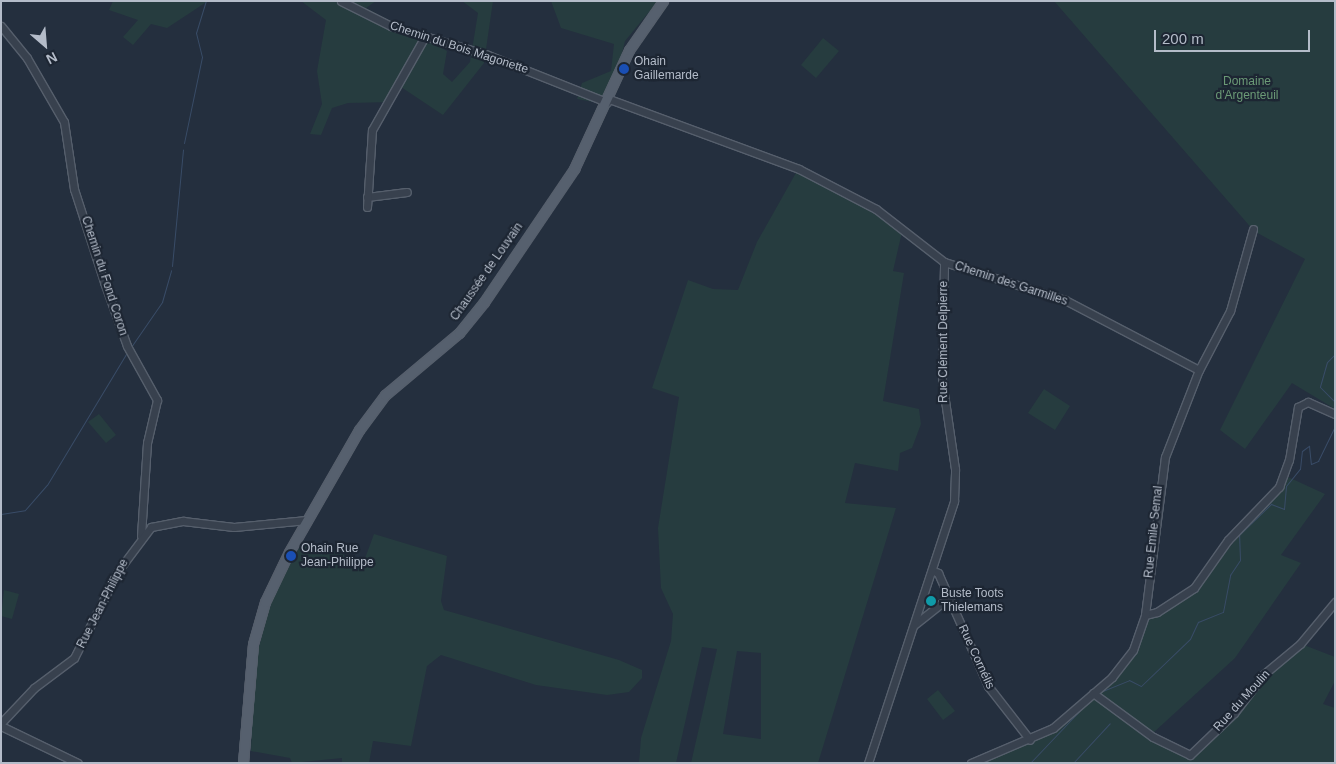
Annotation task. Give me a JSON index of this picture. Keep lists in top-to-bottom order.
{
  "streets": {
    "main road": ["Chaussée de Louvain"],
    "street": [
      "Chemin du Bois Magonette",
      "Chemin du Fond Coron",
      "Chemin des Garmilles",
      "Rue Clément Delpierre",
      "Rue Emile Semal",
      "Rue Jean-Philippe",
      "Rue Cornélis",
      "Rue du Moulin"
    ]
  },
  "crossings": [
    ["Chemin du Bois Magonette", "Chaussée de Louvain"],
    ["Chemin du Bois Magonette", "Chemin des Garmilles"],
    ["Chaussée de Louvain", "Chemin des Garmilles"],
    ["Chemin du Fond Coron", "Rue Jean-Philippe"],
    ["Chemin des Garmilles", "Rue Clément Delpierre"],
    ["Chemin des Garmilles", "Rue Emile Semal"],
    ["Rue Clément Delpierre", "Rue Cornélis"],
    ["Rue Emile Semal", "Rue Cornélis"],
    ["Rue Emile Semal", "Rue du Moulin"]
  ],
  "parks": ["Domaine d'Argenteuil"],
  "places": ["Ohain Gaillemarde", "Ohain Rue Jean-Philippe", "Buste Toots Thielemans"],
  "scale_bar": "200 m",
  "north": "bottom right"
}
